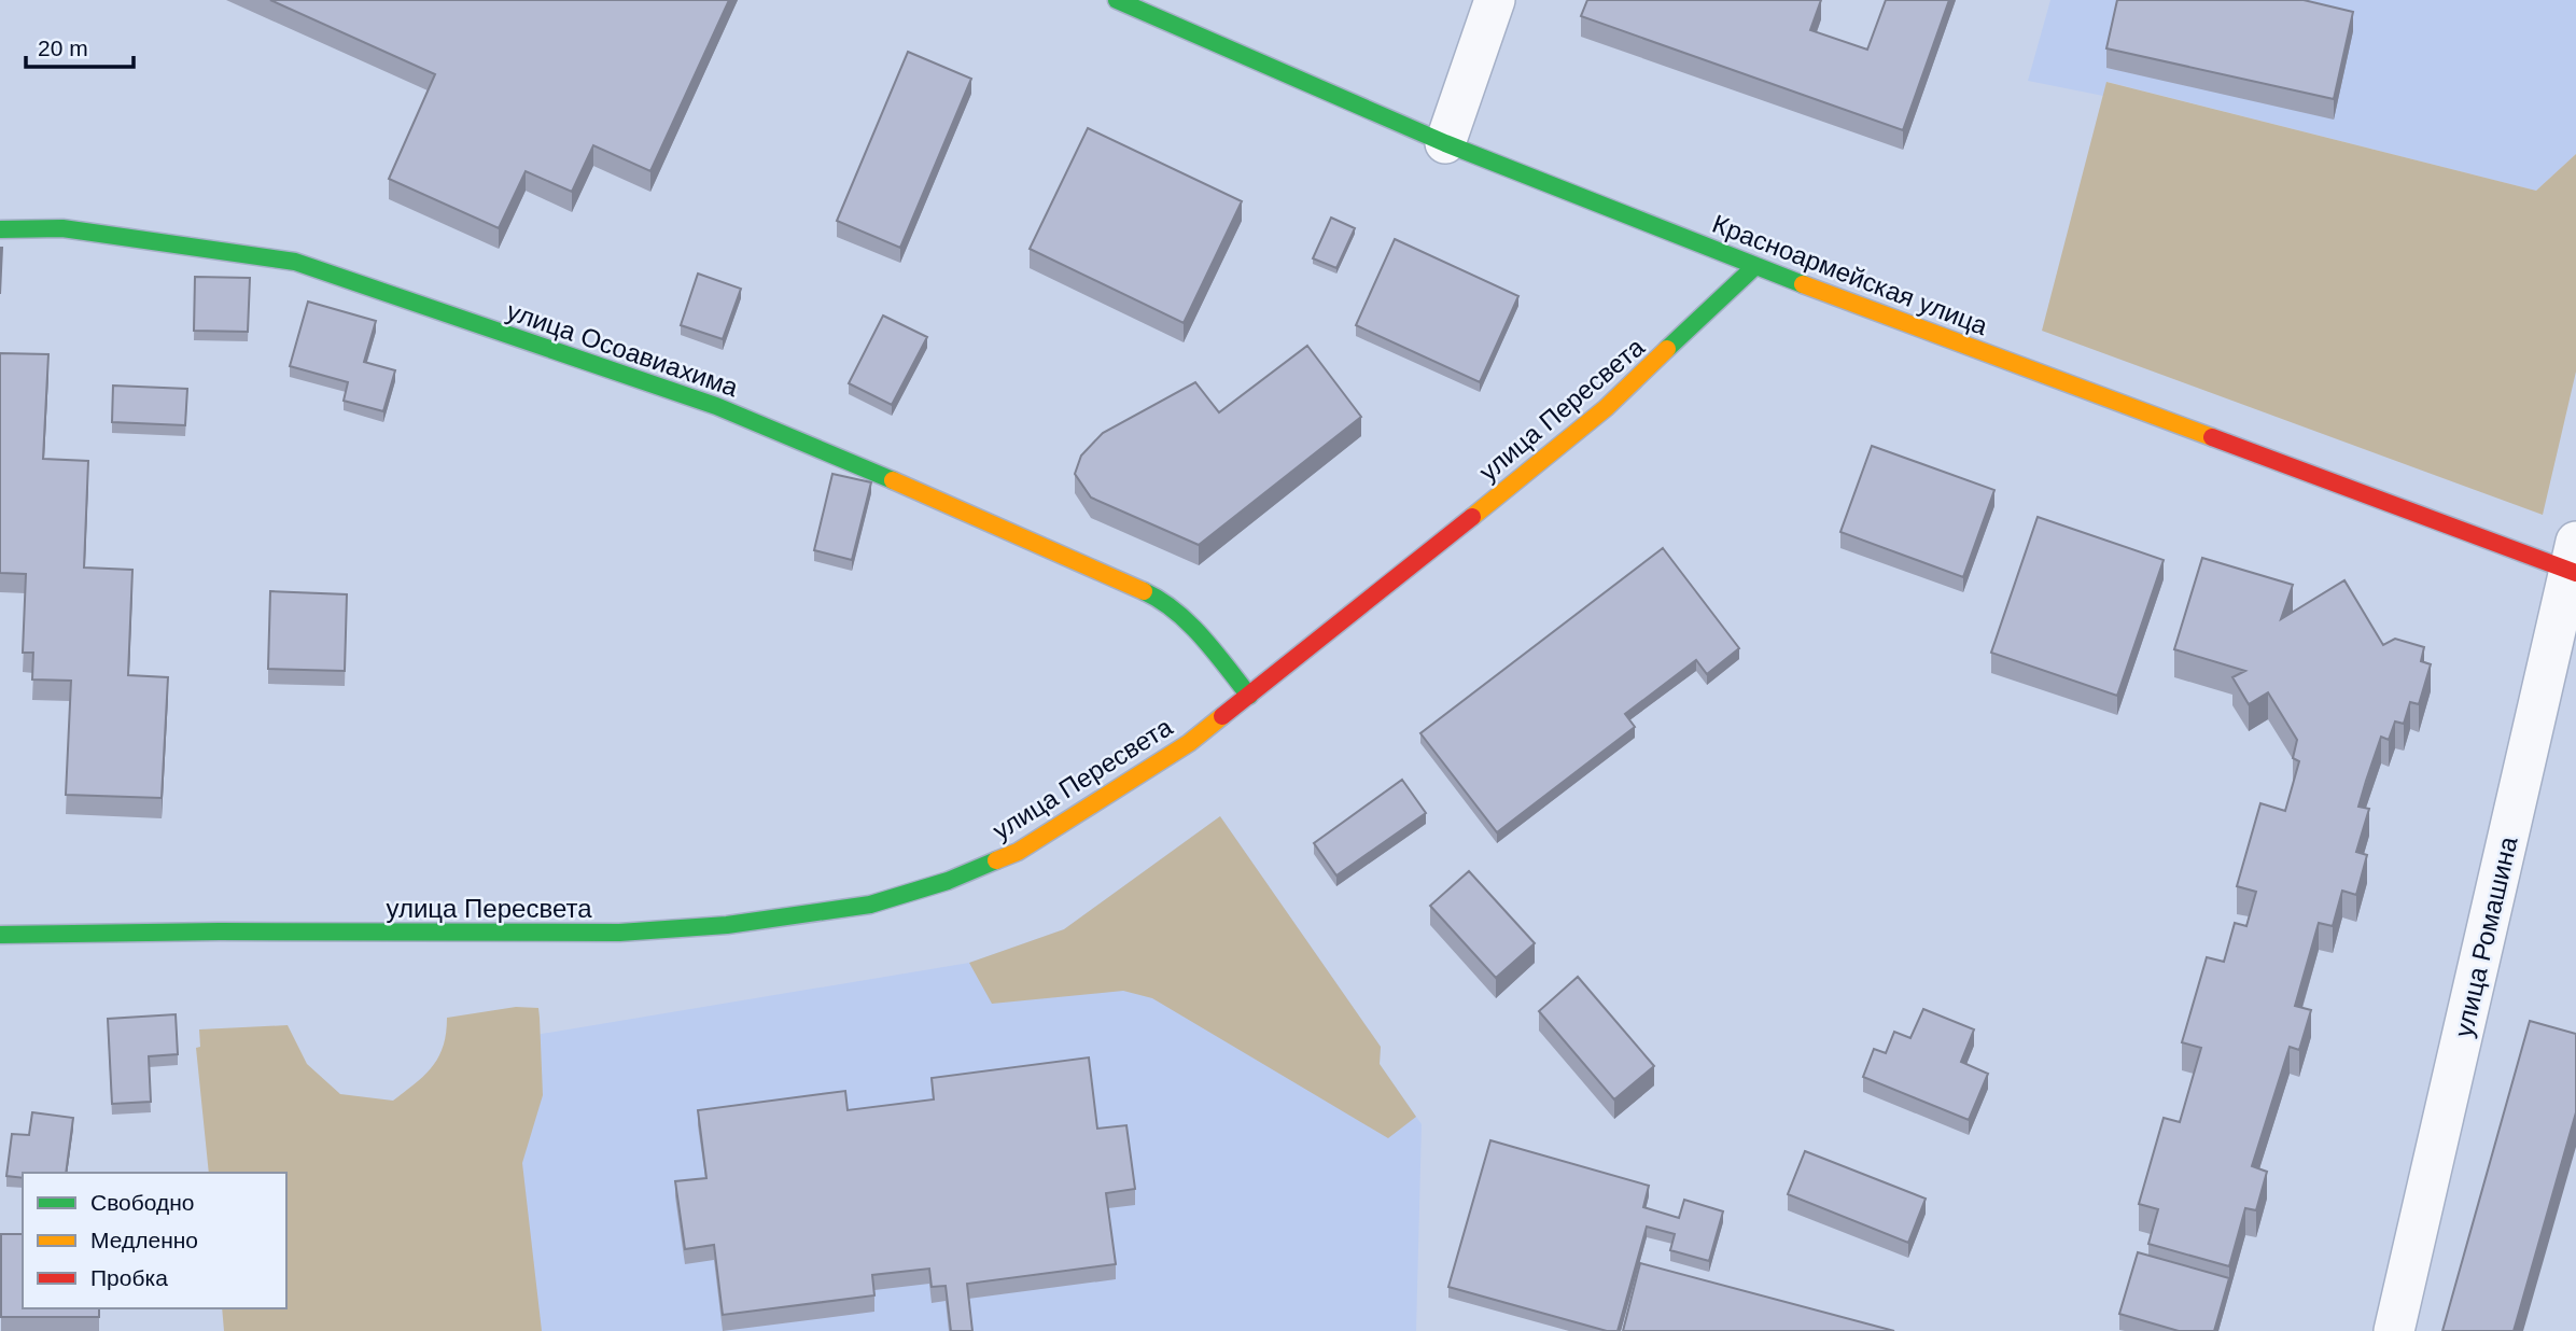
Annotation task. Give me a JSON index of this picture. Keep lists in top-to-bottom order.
{
  "streets": {
    "main road": ["Красноармейская улица", "улица Осоавиахима", "улица Пересвета"],
    "street": ["улица Ромашина"]
  },
  "crossings": [
    ["Красноармейская улица", "улица Пересвета"],
    ["Красноармейская улица", "улица Ромашина"],
    ["улица Осоавиахима", "улица Пересвета"]
  ],
  "legend": ["Свободно", "Медленно", "Пробка"],
  "scale_bar": "20 m"
}
